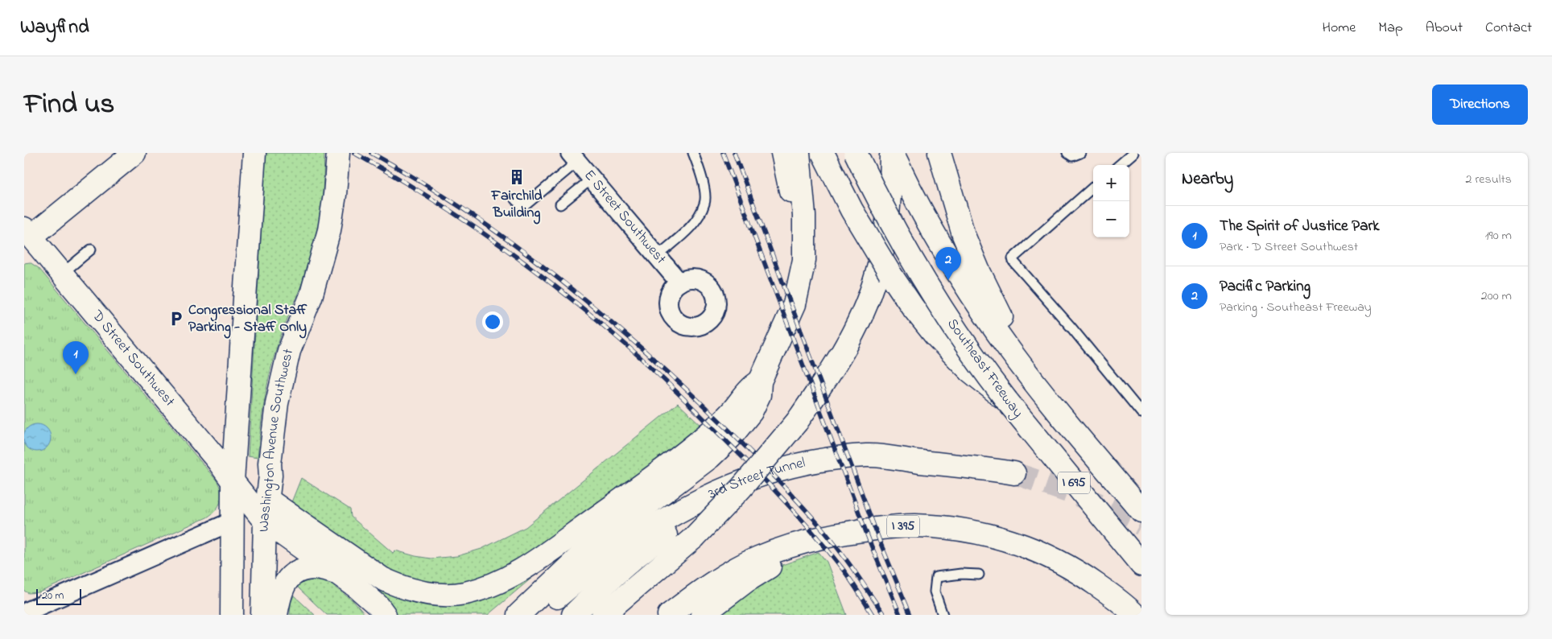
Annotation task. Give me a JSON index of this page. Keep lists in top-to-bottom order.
{
  "streets": {
    "main road": [
      "D Street Southwest",
      "Southeast Freeway",
      "Washington Avenue Southwest",
      "3rd Street Tunnel",
      "I 695",
      "I 395"
    ],
    "street": ["E Street Southwest"]
  },
  "crossings": [
    ["D Street Southwest", "Washington Avenue Southwest"]
  ],
  "places": {
    "building": ["Fairchild Building"],
    "parking": ["Congressional Staff Parking - Staff Only"]
  },
  "scale_bar": "20 m",
  "page": {
    "header": "Wayfind",
    "nav": [
      "Home",
      "Map",
      "About",
      "Contact"
    ],
    "title": "Find us",
    "buttons": "Directions",
    "heading": ["Nearby", "2 results"],
    "map_buttons": ["+", "−"],
    "list": [
      {
        "mark": "1",
        "name": "The Spirit of Justice Park",
        "note": "Park · D Street Southwest",
        "value": "190 m"
      },
      {
        "mark": "2",
        "name": "Pacific Parking",
        "note": "Parking · Southeast Freeway",
        "value": "200 m"
      }
    ],
    "pins": ["2", "1"],
    "scale": "20 m"
  }
}
